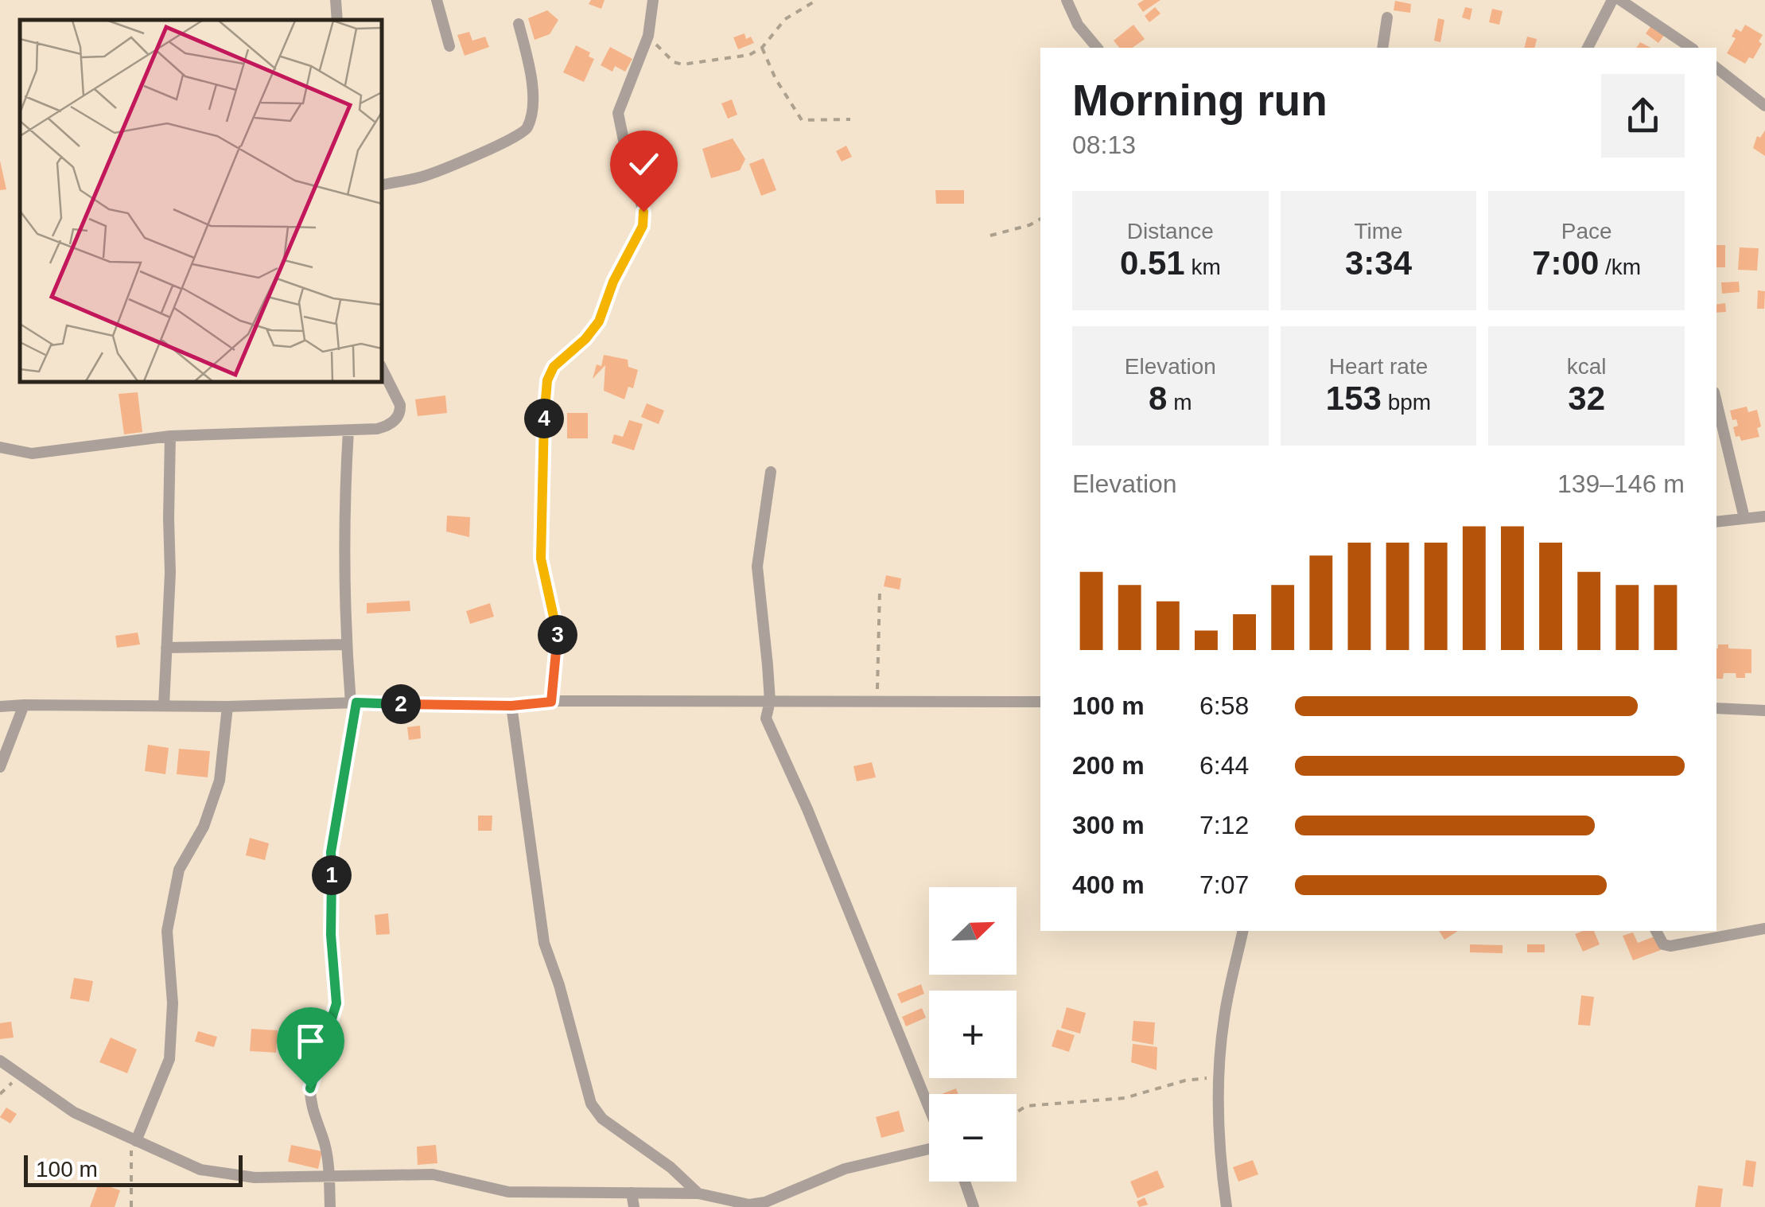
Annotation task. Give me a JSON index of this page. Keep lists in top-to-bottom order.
{
  "scale_bar": "100 m",
  "north": "top right",
  "page": {
    "heading": ["Morning run", "08:13"],
    "stats": [
      ["Distance", "0.51 km"],
      ["Time", "3:34"],
      ["Pace", "7:00 /km"],
      ["Elevation", "8 m"],
      ["Heart rate", "153 bpm"],
      ["kcal", "32"]
    ],
    "pins": [
      "4",
      "3",
      "2",
      "1"
    ],
    "chart": ["Elevation", "139–146 m"],
    "list": [
      {
        "name": "100 m",
        "note": "6:58"
      },
      {
        "name": "200 m",
        "note": "6:44"
      },
      {
        "name": "300 m",
        "note": "7:12"
      },
      {
        "name": "400 m",
        "note": "7:07"
      }
    ],
    "map_buttons": ["+", "−"],
    "scale": "100 m"
  }
}
